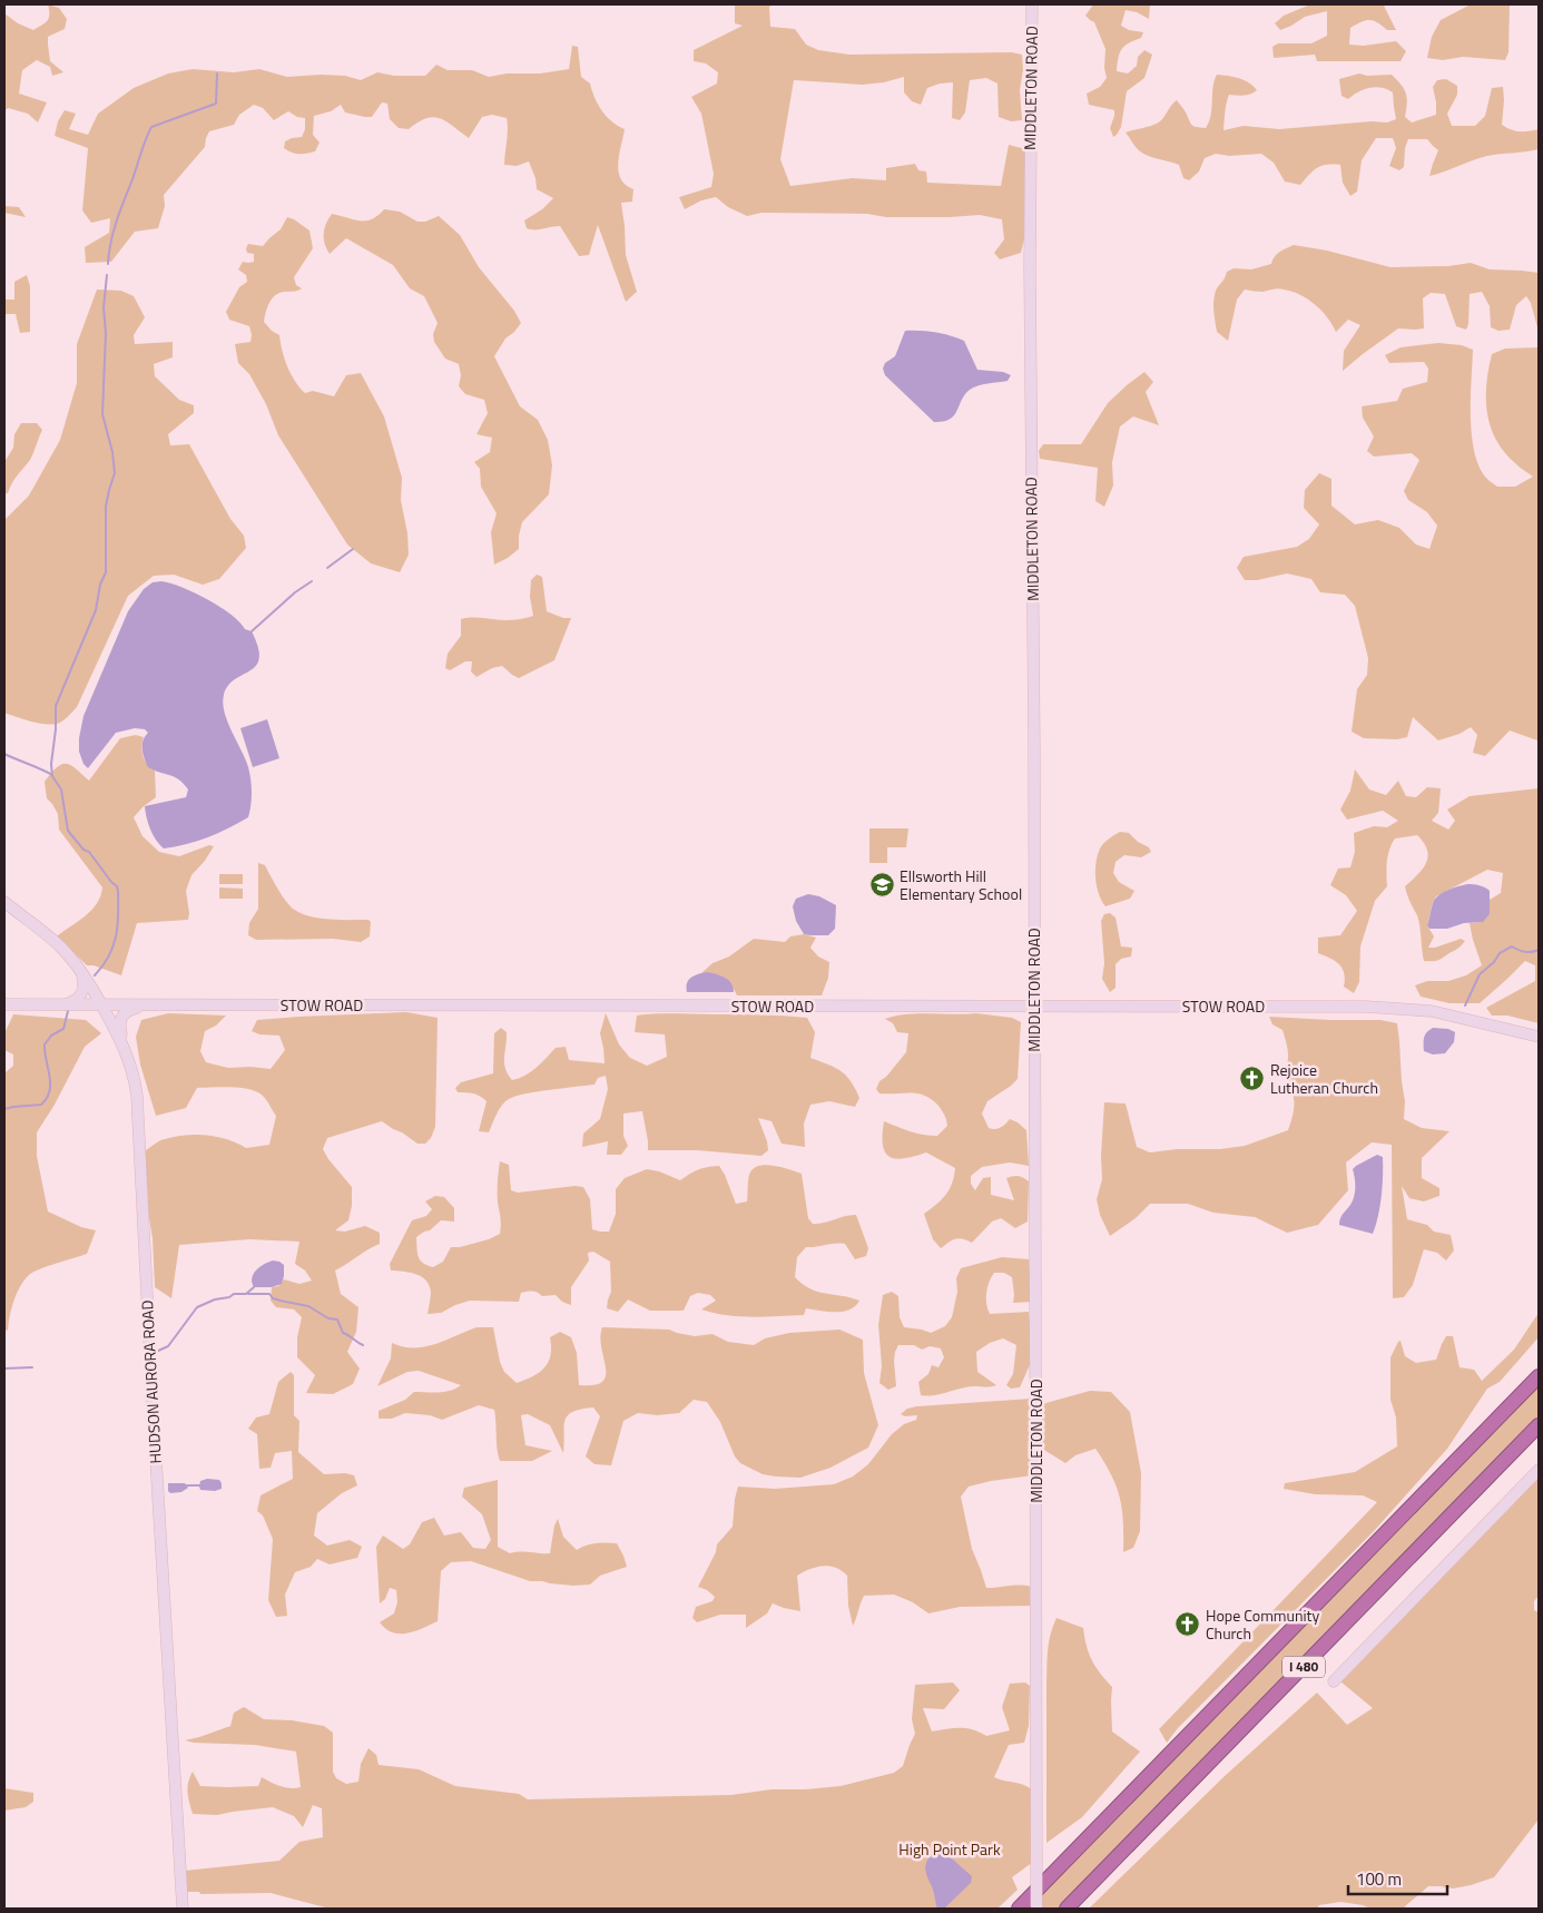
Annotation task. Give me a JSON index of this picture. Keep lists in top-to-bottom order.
{
  "streets": {
    "highway": ["I 480"],
    "street": ["MIDDLETON ROAD", "STOW ROAD", "HUDSON AURORA ROAD"]
  },
  "crossings": [
    ["MIDDLETON ROAD", "STOW ROAD"],
    ["STOW ROAD", "HUDSON AURORA ROAD"]
  ],
  "parks": ["High Point Park"],
  "places": {
    "school or university": ["Ellsworth Hill Elementary School"],
    "church": ["Rejoice Lutheran Church", "Hope Community Church"]
  },
  "scale_bar": "100 m"
}
